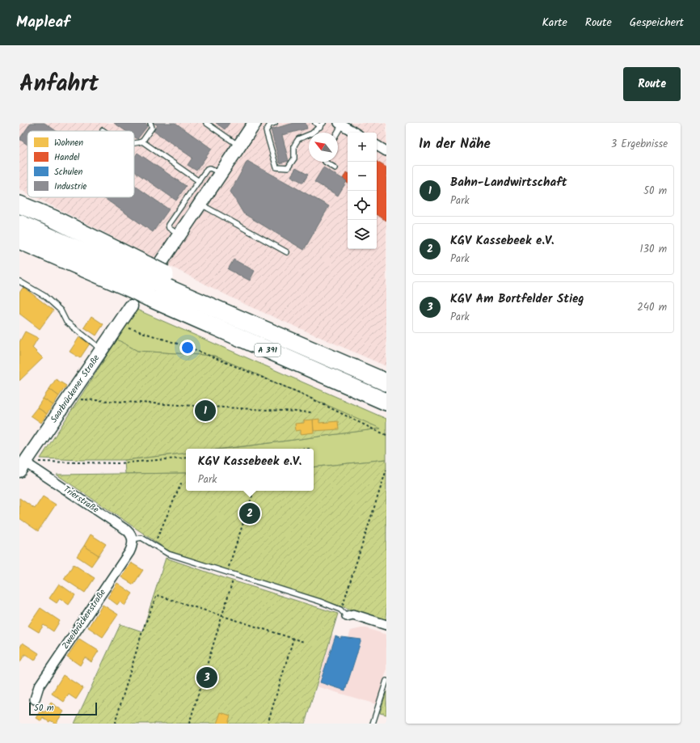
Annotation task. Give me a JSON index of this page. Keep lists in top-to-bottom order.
{
  "streets": {
    "highway": ["A 391"],
    "street": ["Saarbrückener Straße", "Trierstraße", "Zweibrückenstraße"]
  },
  "crossings": [
    ["Saarbrückener Straße", "Trierstraße"],
    ["Trierstraße", "Zweibrückenstraße"]
  ],
  "legend": [
    "Wohnen",
    "Handel",
    "Schulen",
    "Industrie"
  ],
  "scale_bar": "50 m",
  "north": "top left",
  "page": {
    "header": "Mapleaf",
    "nav": ["Karte", "Route", "Gespeichert"],
    "title": "Anfahrt",
    "buttons": "Route",
    "heading": ["In der Nähe", "3 Ergebnisse"],
    "map_buttons": ["+", "−"],
    "list": [
      {
        "mark": "1",
        "name": "Bahn-Landwirtschaft",
        "note": "Park",
        "value": "50 m"
      },
      {
        "mark": "2",
        "name": "KGV Kassebeek e.V.",
        "note": "Park",
        "value": "130 m"
      },
      {
        "mark": "3",
        "name": "KGV Am Bortfelder Stieg",
        "note": "Park",
        "value": "240 m"
      }
    ],
    "pins": ["1", "2", "3"],
    "popup": ["KGV Kassebeek e.V.", "Park"],
    "scale": "50 m"
  }
}
